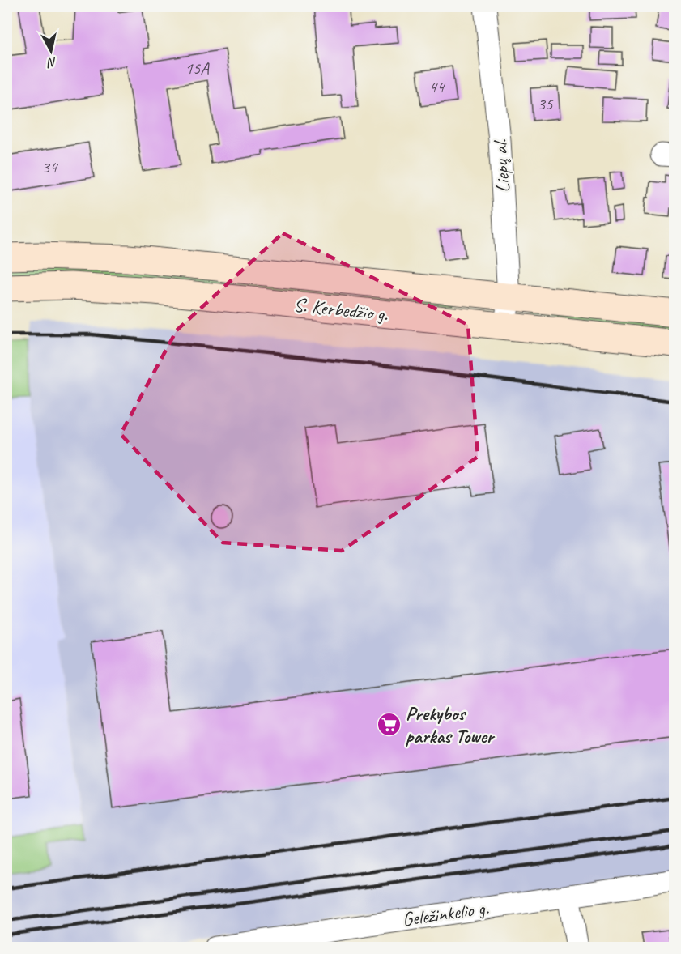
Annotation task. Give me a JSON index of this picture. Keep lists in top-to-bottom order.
{
  "streets": {
    "main road": ["S. Kerbedžio g."],
    "street": ["Liepų al.", "Geležinkelio g."]
  },
  "crossings": [
    ["Liepų al.", "S. Kerbedžio g."]
  ],
  "places": {
    "supermarket": ["Prekybos parkas Tower"]
  },
  "house_numbers": [
    "15A",
    "44",
    "35",
    "34"
  ],
  "north": "bottom"
}
